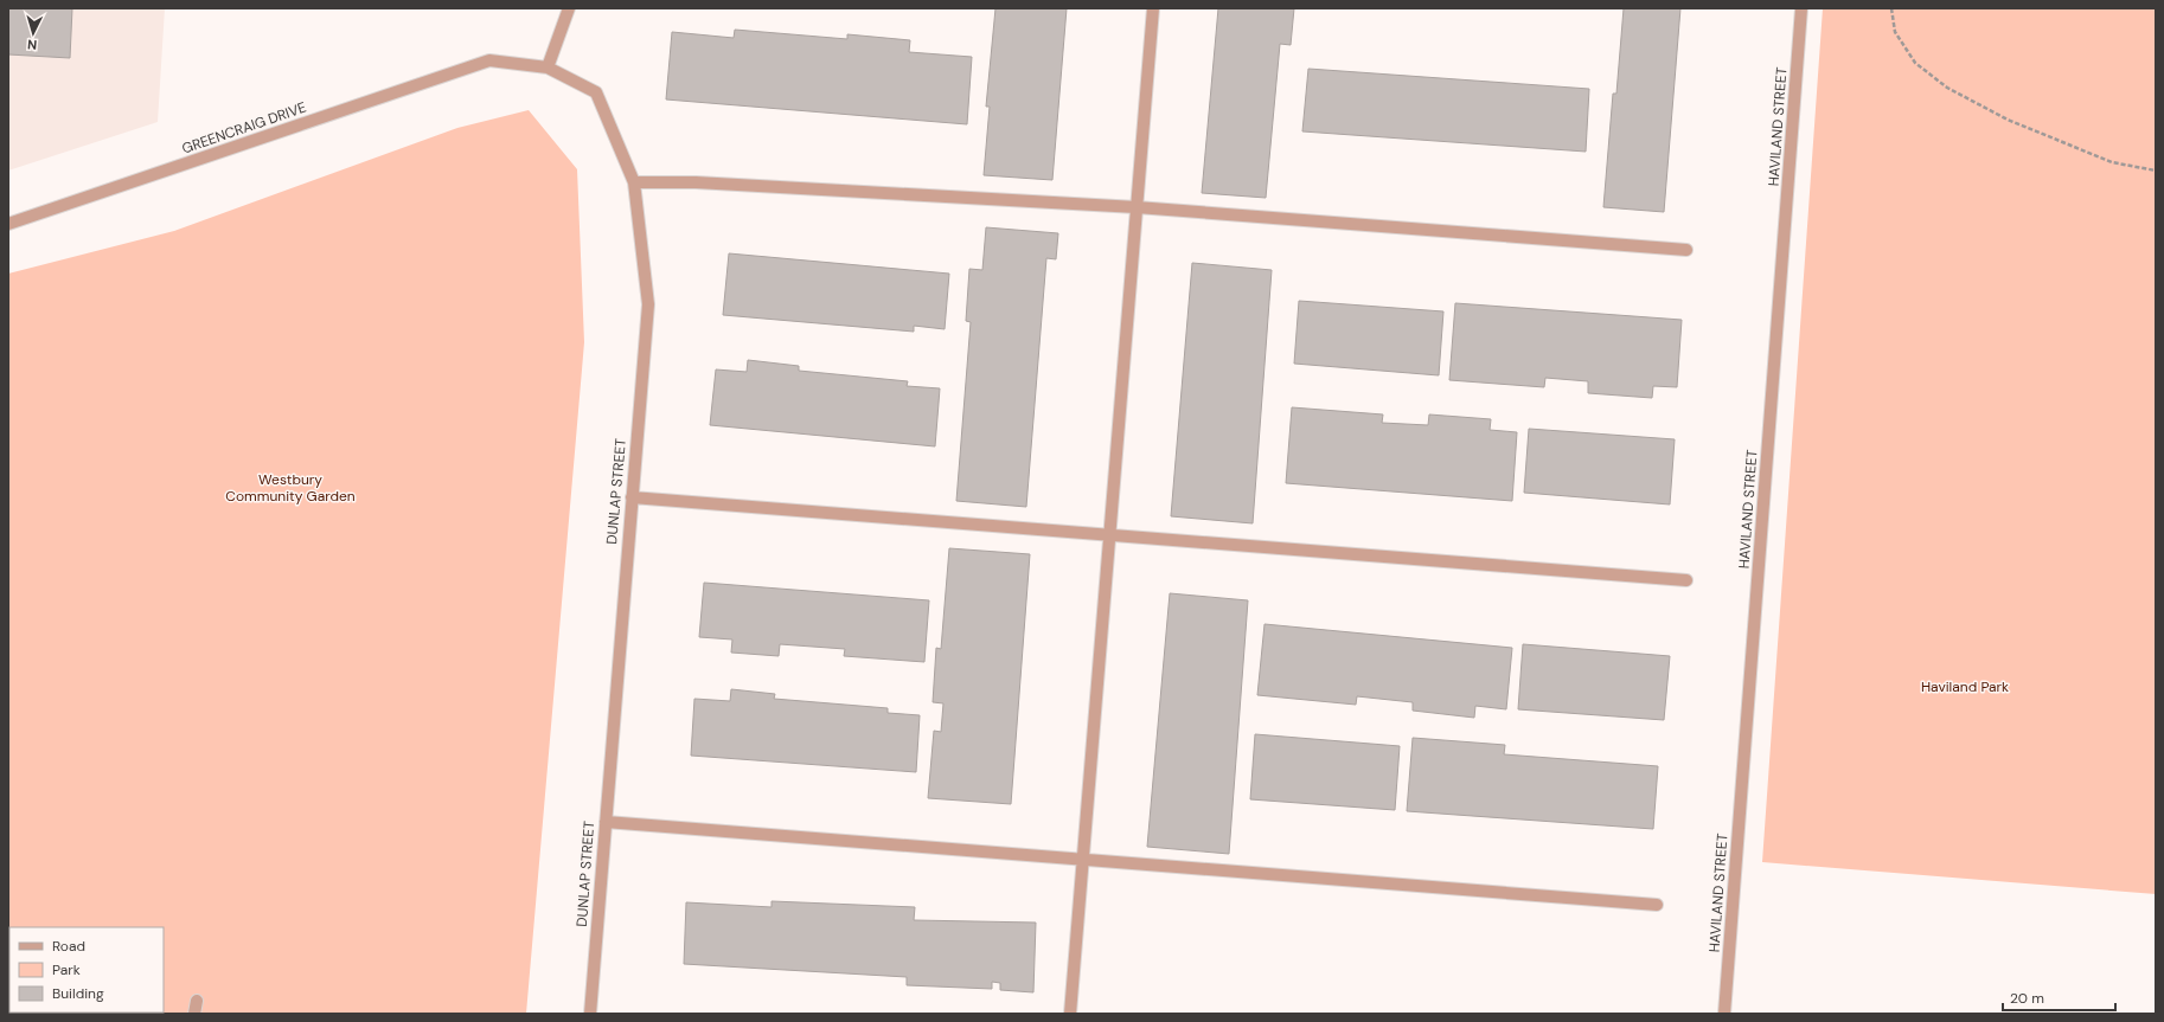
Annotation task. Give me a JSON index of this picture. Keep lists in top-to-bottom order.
{
  "streets": {
    "street": ["HAVILAND STREET", "GREENCRAIG DRIVE", "DUNLAP STREET"]
  },
  "crossings": [
    ["GREENCRAIG DRIVE", "DUNLAP STREET"]
  ],
  "parks": ["Westbury Community Garden", "Haviland Park"],
  "legend": ["Road", "Park", "Building"],
  "scale_bar": "20 m",
  "north": "bottom"
}
